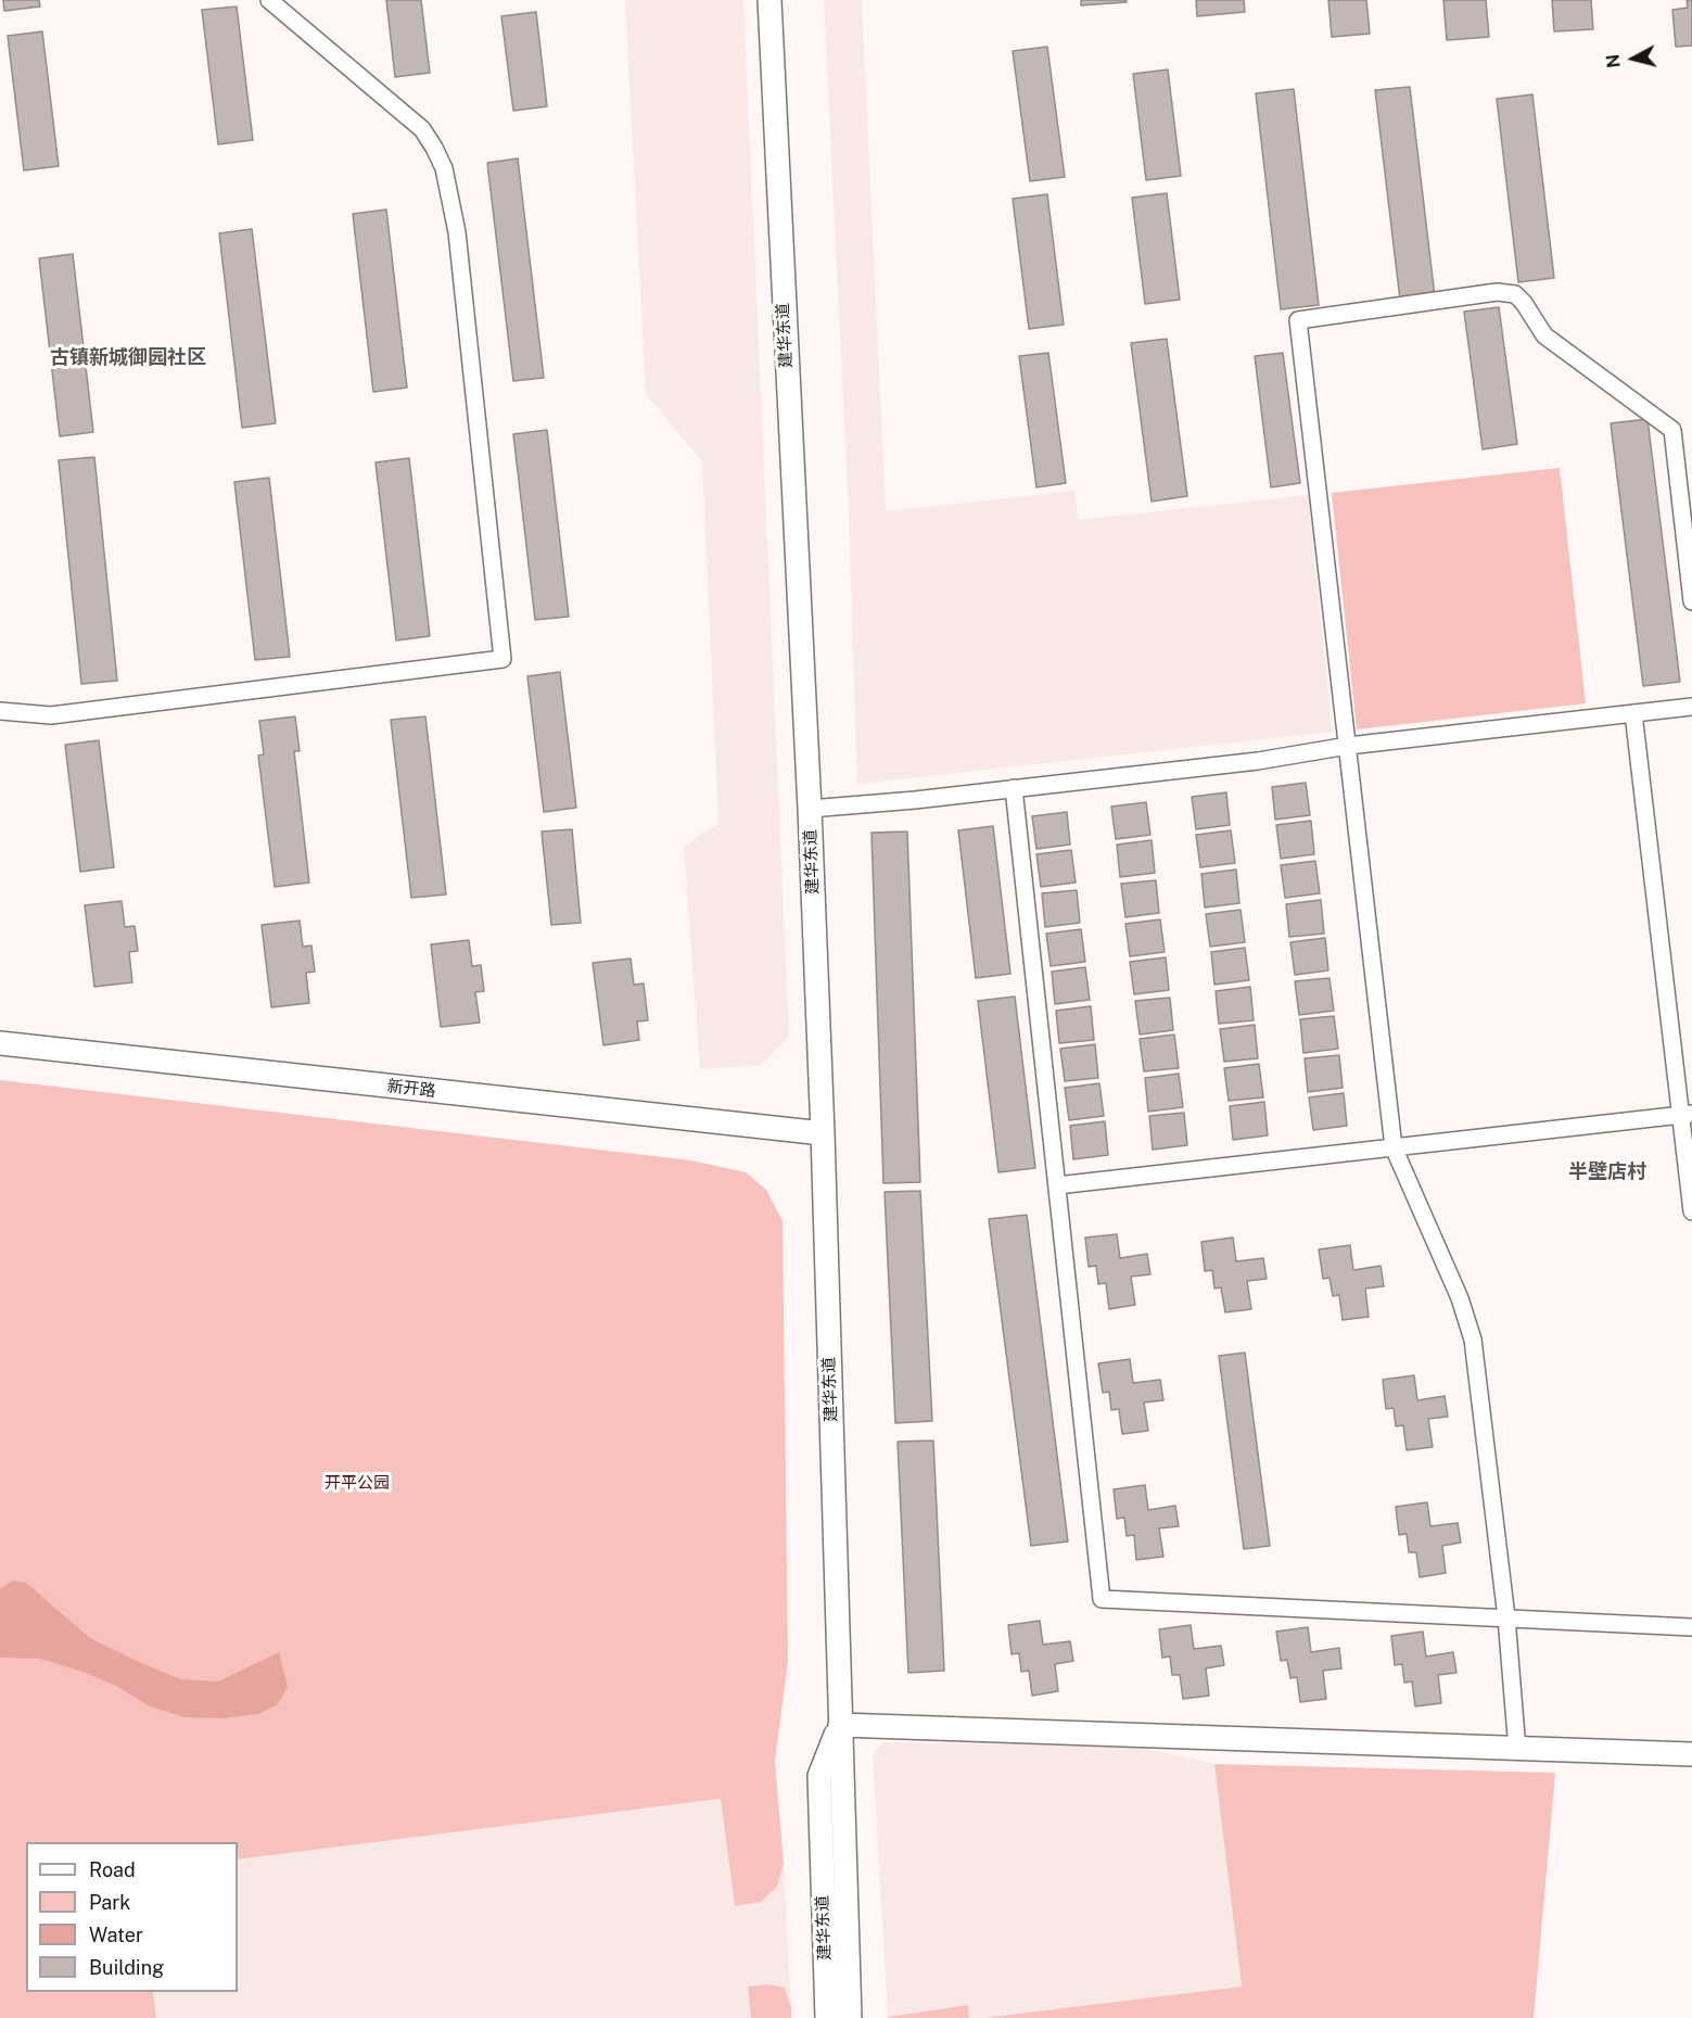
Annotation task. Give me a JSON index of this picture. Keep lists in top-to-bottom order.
{
  "streets": {
    "main road": ["建华东道", "新开路"]
  },
  "crossings": [
    ["建华东道", "新开路"]
  ],
  "districts": ["古镇新城御园社区", "半壁店村"],
  "parks": ["开平公园"],
  "legend": [
    "Road",
    "Park",
    "Water",
    "Building"
  ],
  "north": "left"
}
